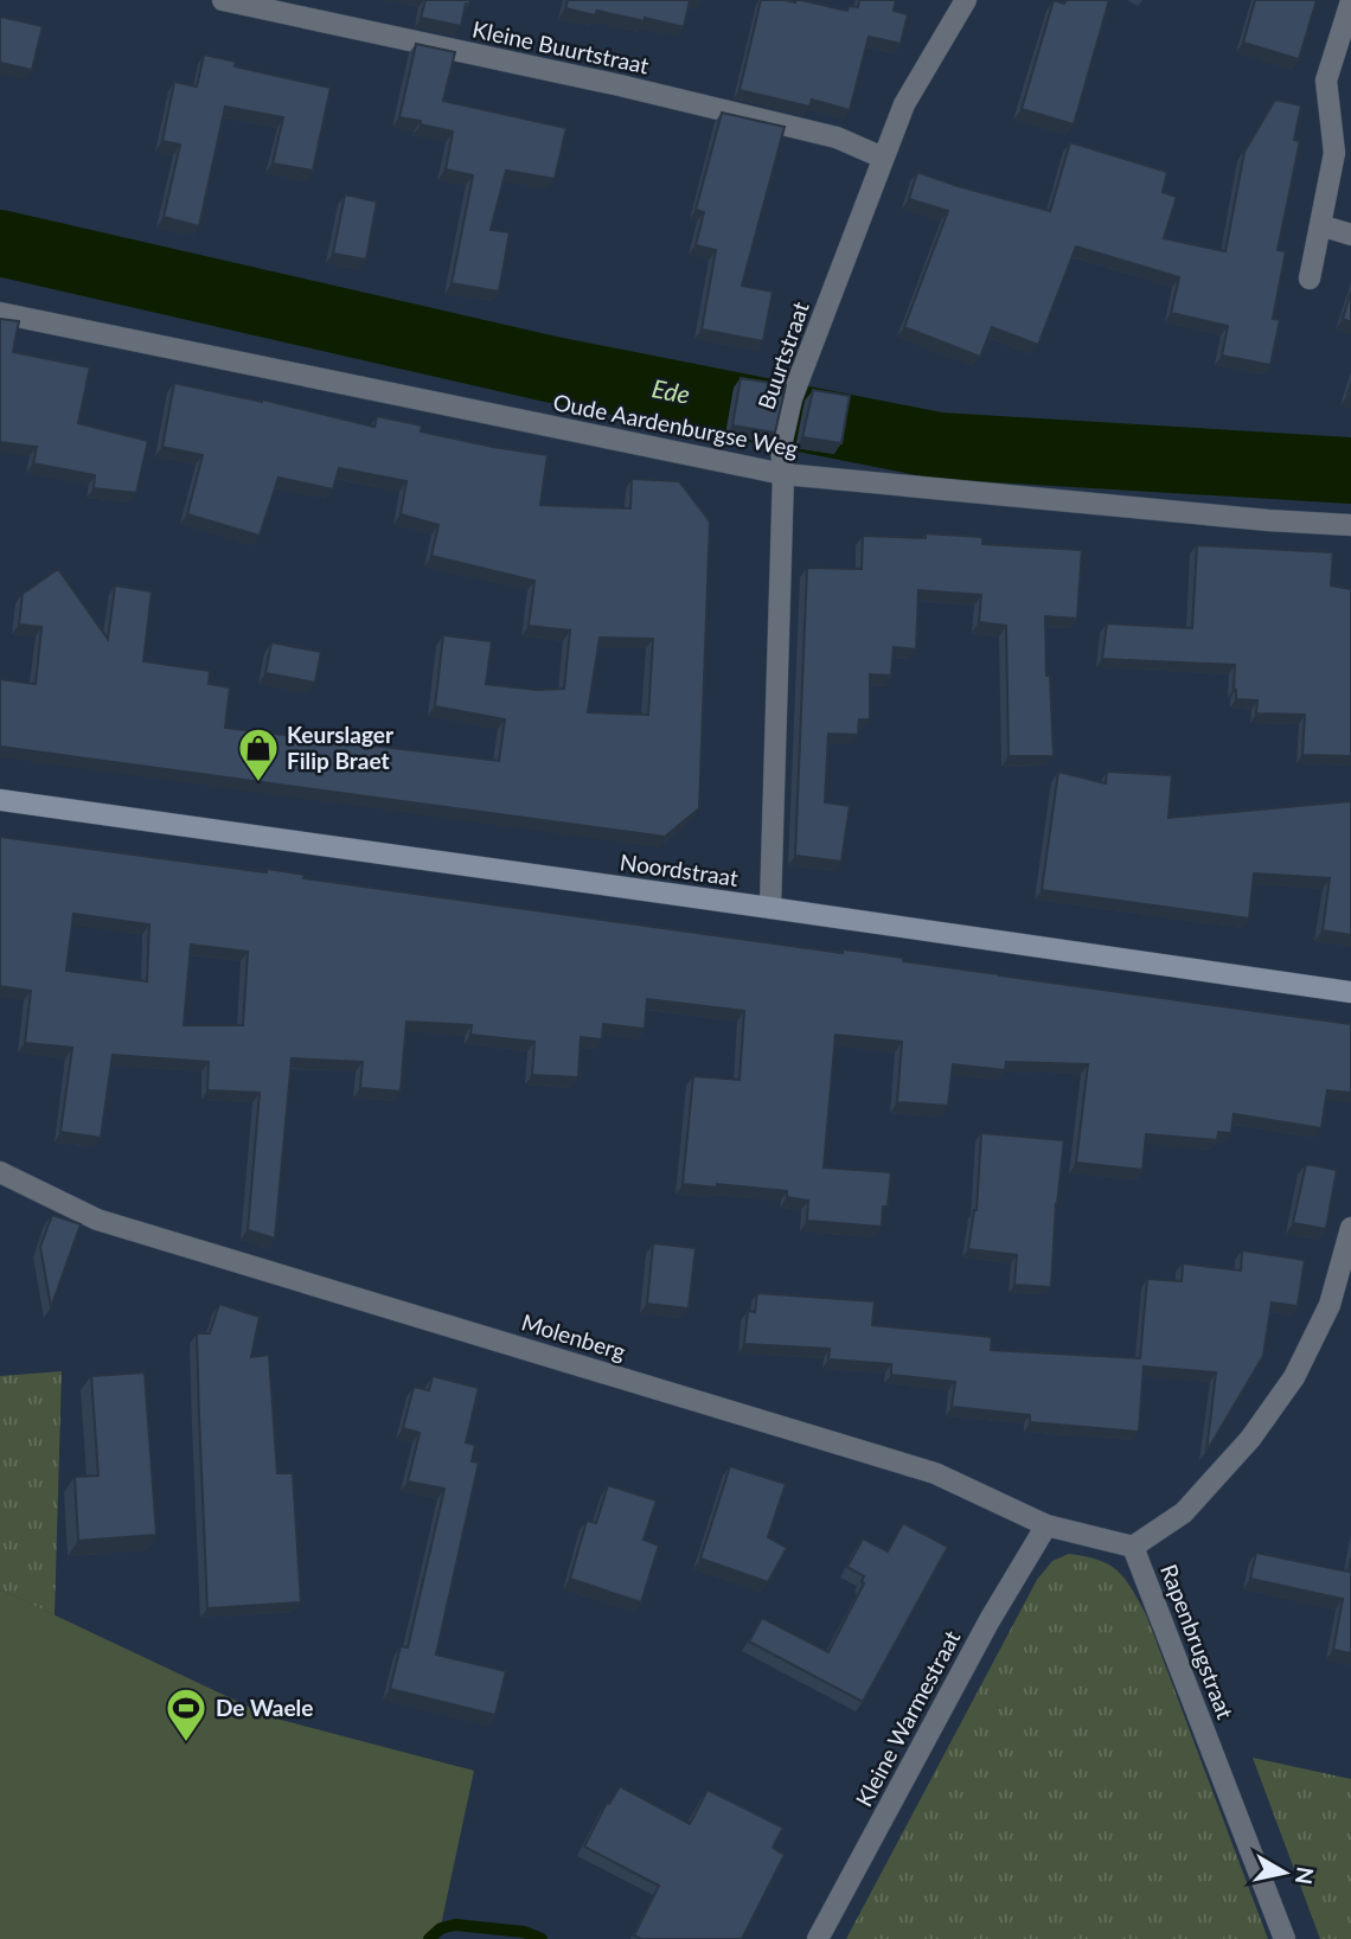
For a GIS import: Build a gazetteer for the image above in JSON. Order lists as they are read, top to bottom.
{
  "streets": {
    "street": [
      "Kleine Buurtstraat",
      "Buurtstraat",
      "Oude Aardenburgse Weg",
      "Noordstraat",
      "Molenberg",
      "Rapenbrugstraat",
      "Kleine Warmestraat"
    ]
  },
  "crossings": [
    ["Kleine Buurtstraat", "Buurtstraat"],
    ["Buurtstraat", "Oude Aardenburgse Weg"],
    ["Buurtstraat", "Noordstraat"],
    ["Molenberg", "Rapenbrugstraat"],
    ["Molenberg", "Kleine Warmestraat"]
  ],
  "water": ["Ede"],
  "places": {
    "shop": ["Keurslager Filip Braet"],
    "sports": ["De Waele"]
  },
  "north": "right"
}
